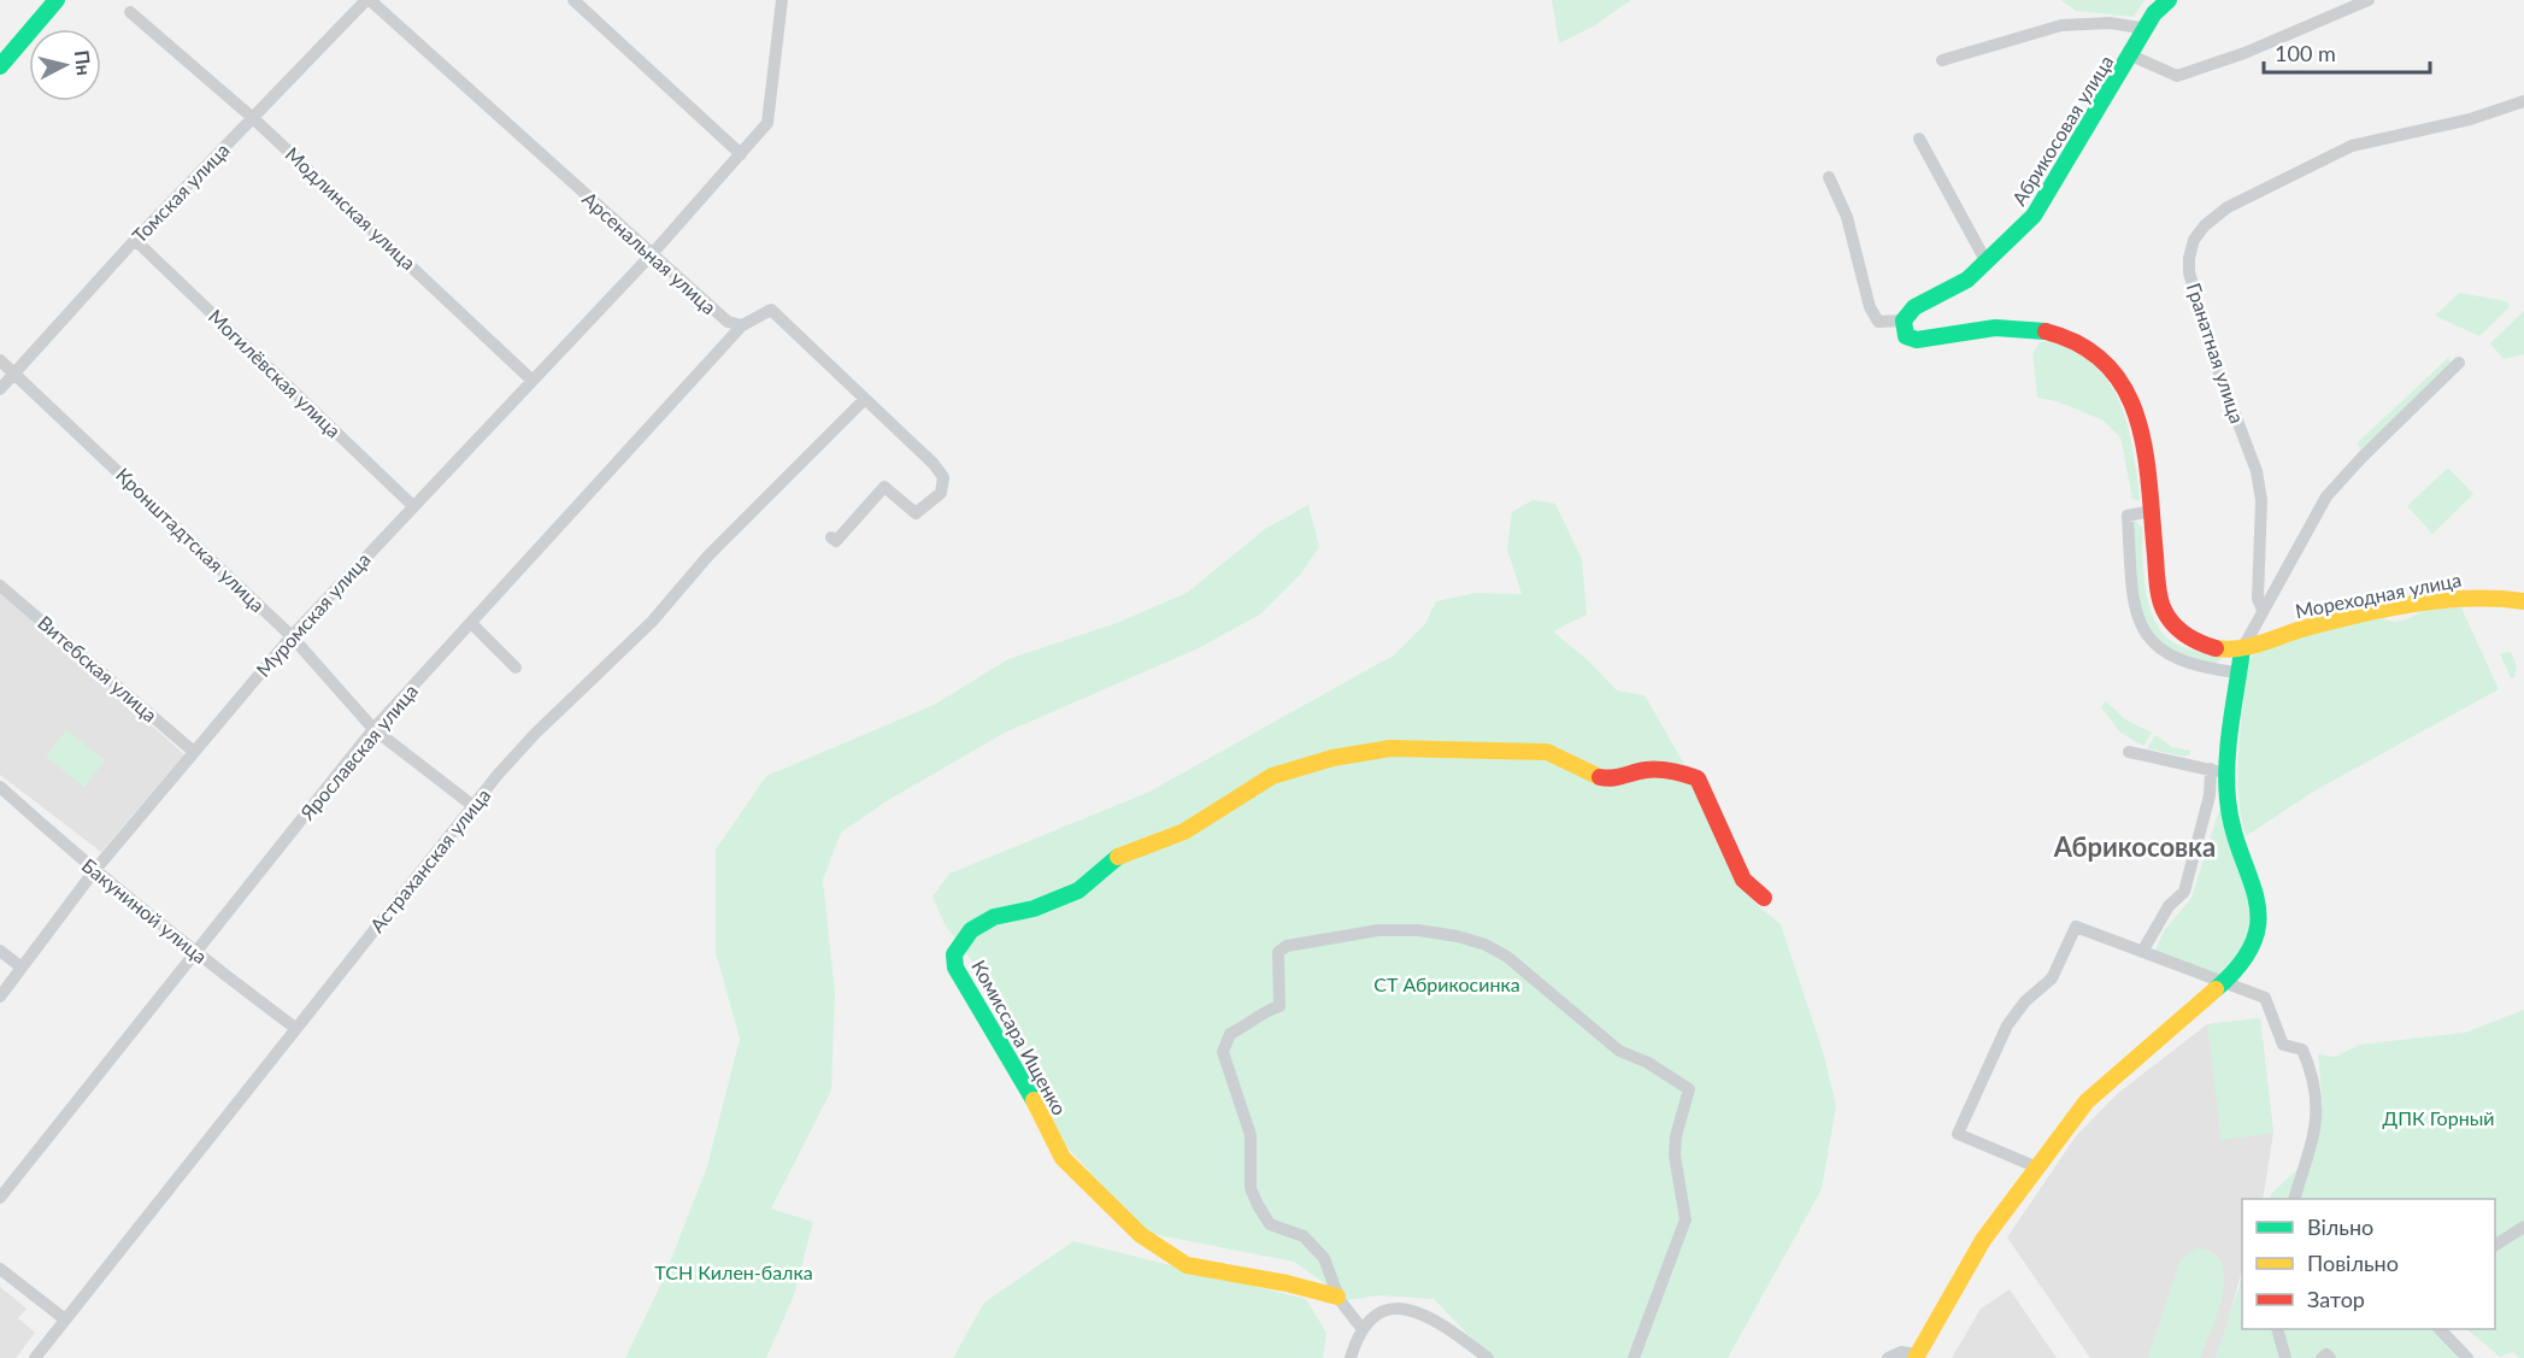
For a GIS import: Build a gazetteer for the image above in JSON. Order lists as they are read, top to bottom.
{
  "streets": {
    "main road": ["Абрикосовая улица", "Мореходная улица", "Комиссара Ищенко"],
    "street": [
      "Томская улица",
      "Модлинская улица",
      "Арсенальная улица",
      "Гранатная улица",
      "Могилёвская улица",
      "Кронштадтская улица",
      "Муромская улица",
      "Витебская улица",
      "Ярославская улица",
      "Астраханская улица",
      "Бакуниной улица"
    ]
  },
  "crossings": [
    ["Томская улица", "Модлинская улица"],
    ["Томская улица", "Арсенальная улица"],
    ["Томская улица", "Могилёвская улица"],
    ["Томская улица", "Кронштадтская улица"],
    ["Модлинская улица", "Муромская улица"],
    ["Арсенальная улица", "Муромская улица"],
    ["Арсенальная улица", "Ярославская улица"],
    ["Могилёвская улица", "Муромская улица"],
    ["Кронштадтская улица", "Муромская улица"],
    ["Кронштадтская улица", "Ярославская улица"],
    ["Кронштадтская улица", "Астраханская улица"],
    ["Муромская улица", "Витебская улица"],
    ["Муромская улица", "Бакуниной улица"],
    ["Ярославская улица", "Бакуниной улица"],
    ["Астраханская улица", "Бакуниной улица"]
  ],
  "districts": ["Абрикосовка"],
  "parks": ["СТ Абрикосинка", "ДПК Горный", "ТСН Килен-балка"],
  "legend": ["Вільно", "Повільно", "Затор"],
  "scale_bar": "100 m",
  "north": "right"
}
